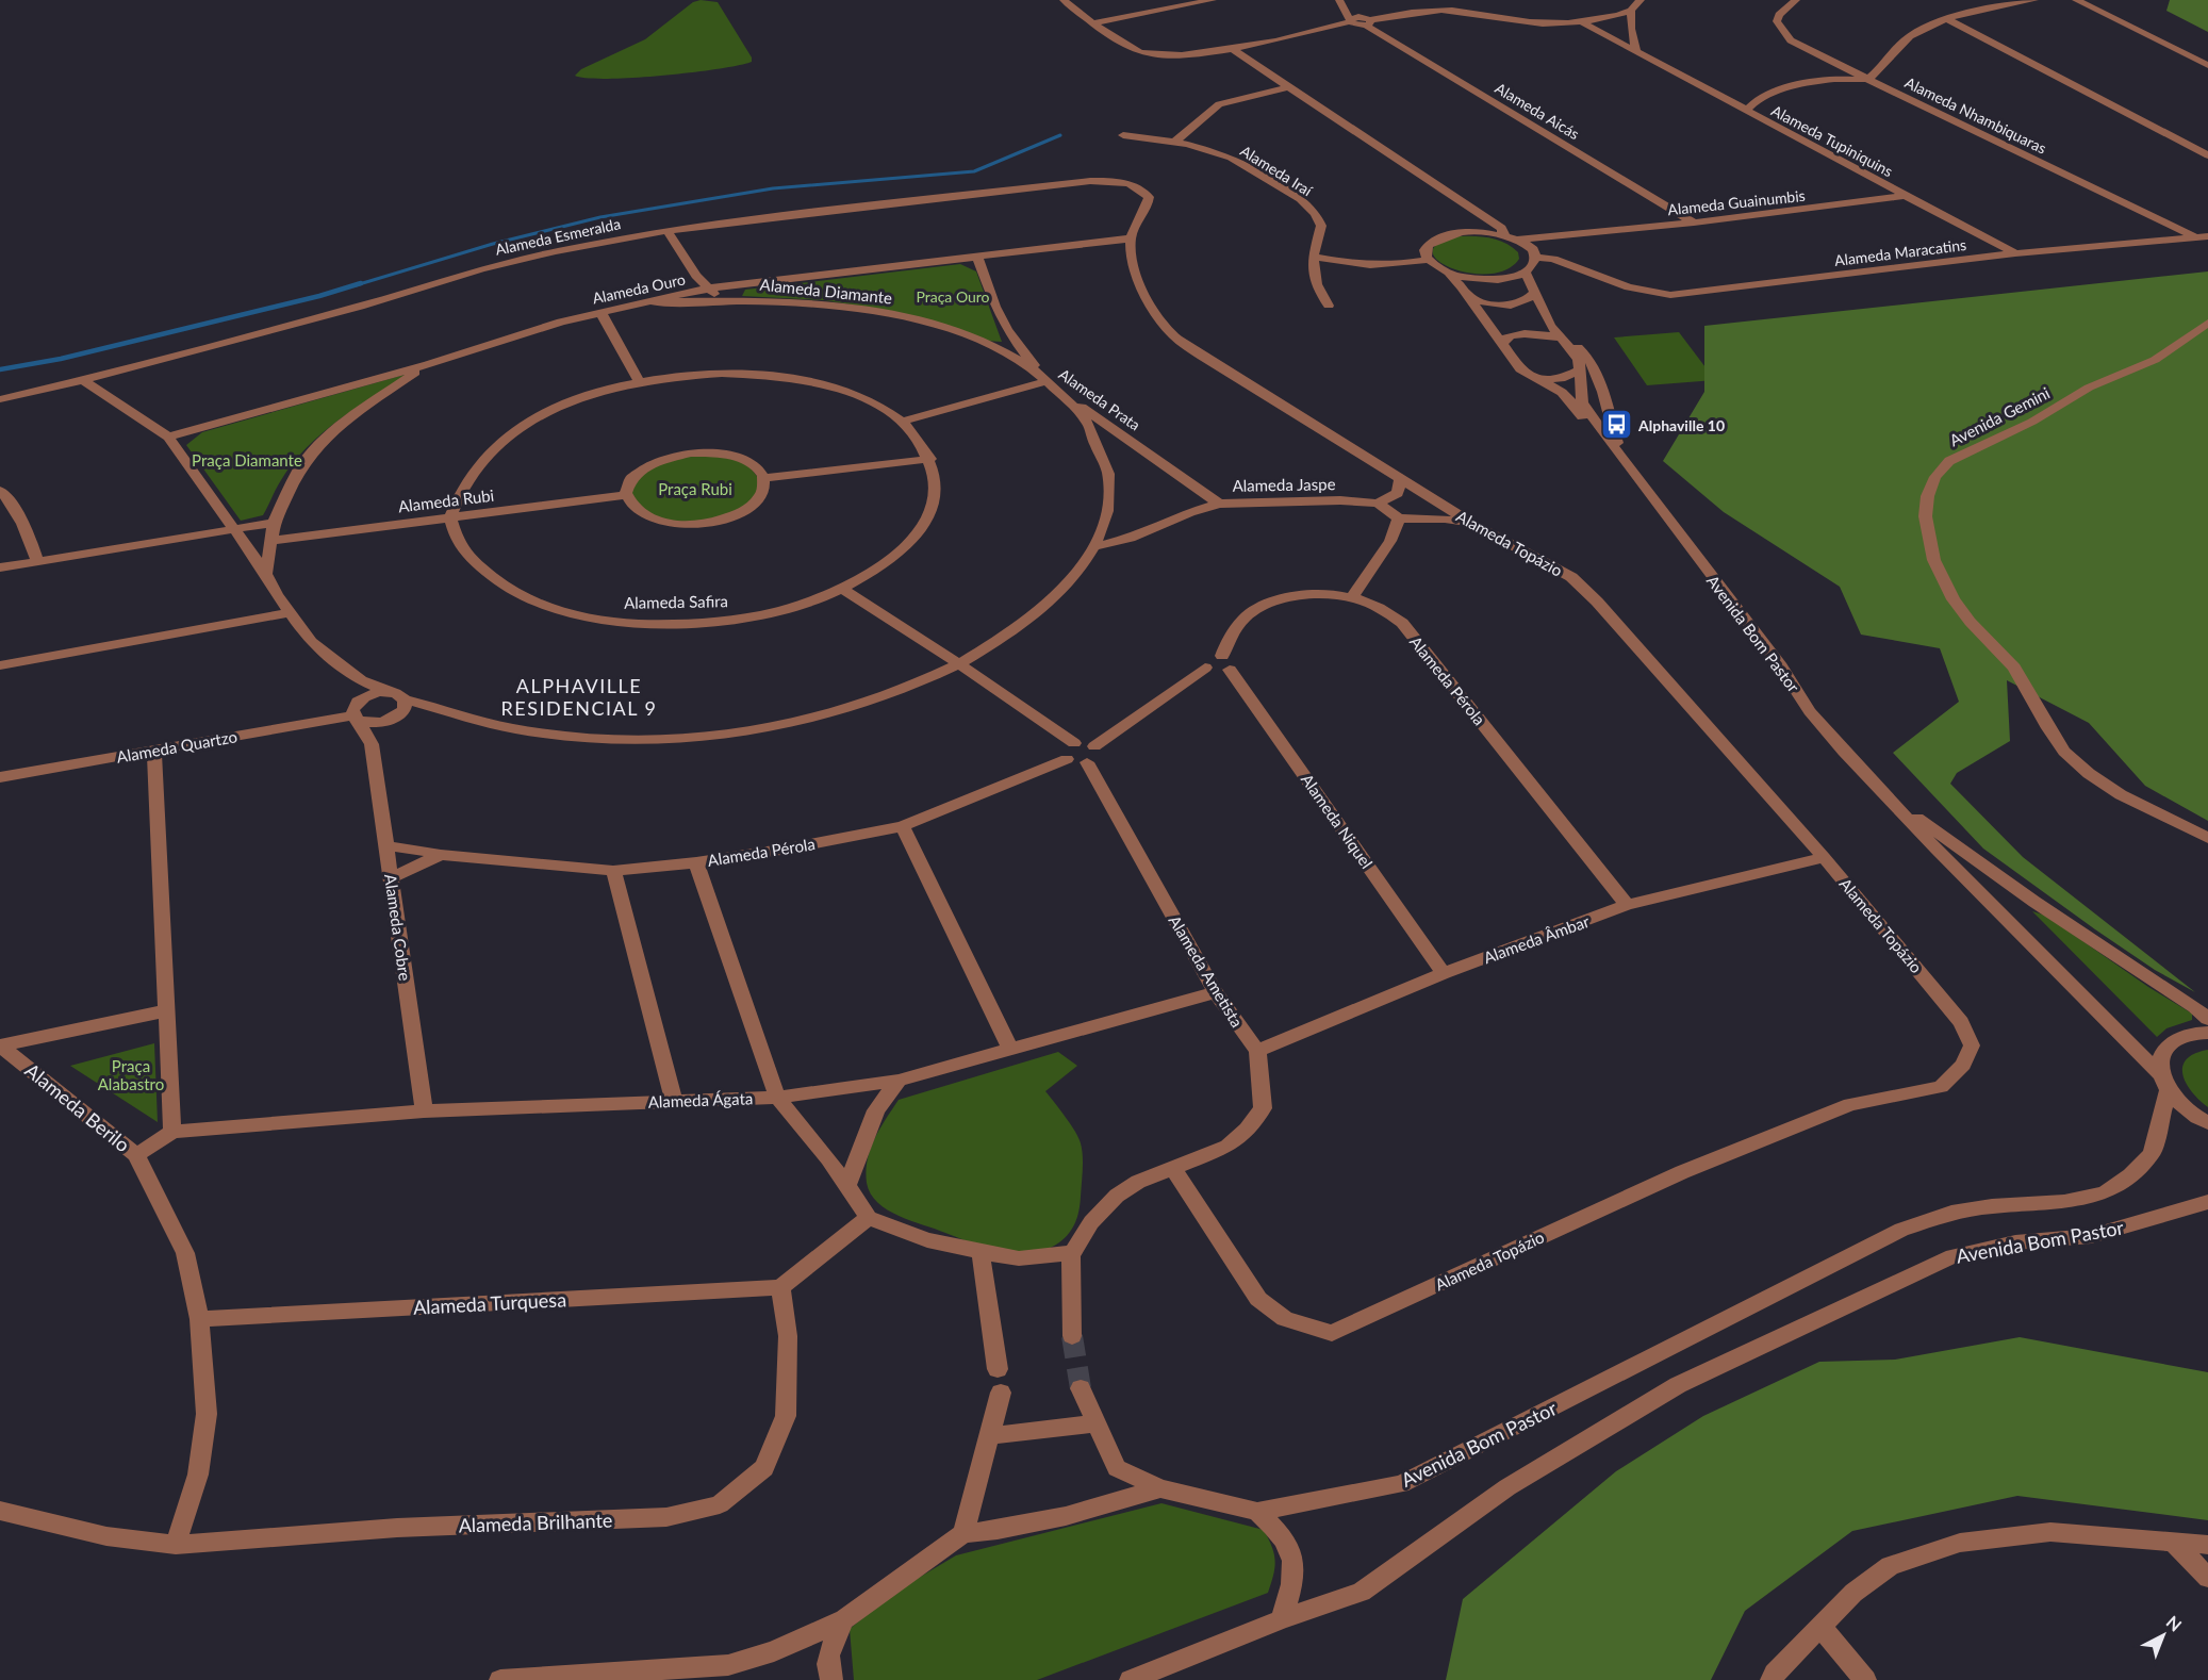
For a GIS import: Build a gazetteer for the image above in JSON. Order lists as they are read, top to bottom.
{
  "streets": {
    "street": [
      "Alameda Aicás",
      "Alameda Nhambiquaras",
      "Alameda Tupiniquins",
      "Alameda Iraí",
      "Alameda Guainumbis",
      "Alameda Esmeralda",
      "Alameda Maracatins",
      "Alameda Ouro",
      "Alameda Diamante",
      "Alameda Prata",
      "Avenida Gemini",
      "Alameda Jaspe",
      "Alameda Rubi",
      "Alameda Topázio",
      "Alameda Safira",
      "Avenida Bom Pastor",
      "Alameda Pérola",
      "Alameda Quartzo",
      "Alameda Niquel",
      "Alameda Cobre",
      "Alameda Âmbar",
      "Alameda Ametista",
      "Alameda Ágata",
      "Alameda Berilo",
      "Alameda Turquesa",
      "Alameda Brilhante"
    ]
  },
  "crossings": [
    ["Alameda Aicás", "Alameda Guainumbis"],
    ["Alameda Nhambiquaras", "Alameda Maracatins"],
    ["Alameda Tupiniquins", "Alameda Guainumbis"],
    ["Alameda Tupiniquins", "Alameda Maracatins"],
    ["Alameda Guainumbis", "Alameda Maracatins"],
    ["Alameda Esmeralda", "Alameda Ouro"],
    ["Alameda Esmeralda", "Alameda Diamante"],
    ["Alameda Esmeralda", "Alameda Topázio"],
    ["Alameda Ouro", "Alameda Diamante"],
    ["Alameda Ouro", "Alameda Prata"],
    ["Alameda Ouro", "Alameda Topázio"],
    ["Alameda Diamante", "Alameda Prata"],
    ["Alameda Diamante", "Alameda Jaspe"],
    ["Alameda Diamante", "Alameda Quartzo"],
    ["Alameda Diamante", "Alameda Cobre"],
    ["Alameda Prata", "Alameda Jaspe"],
    ["Alameda Rubi", "Alameda Safira"],
    ["Alameda Topázio", "Alameda Âmbar"],
    ["Alameda Pérola", "Alameda Niquel"],
    ["Alameda Pérola", "Alameda Cobre"],
    ["Alameda Pérola", "Alameda Âmbar"],
    ["Alameda Pérola", "Alameda Ametista"],
    ["Alameda Quartzo", "Alameda Cobre"],
    ["Alameda Niquel", "Alameda Âmbar"],
    ["Alameda Cobre", "Alameda Ágata"],
    ["Alameda Âmbar", "Alameda Ametista"],
    ["Alameda Ametista", "Alameda Ágata"],
    ["Alameda Berilo", "Alameda Turquesa"],
    ["Alameda Berilo", "Alameda Brilhante"],
    ["Alameda Turquesa", "Alameda Brilhante"]
  ],
  "districts": ["ALPHAVILLE RESIDENCIAL 9"],
  "parks": [
    "Praça Ouro",
    "Praça Diamante",
    "Praça Rubi",
    "Praça Alabastro"
  ],
  "places": {
    "bus stop": ["Alphaville 10"]
  },
  "north": "top right"
}
